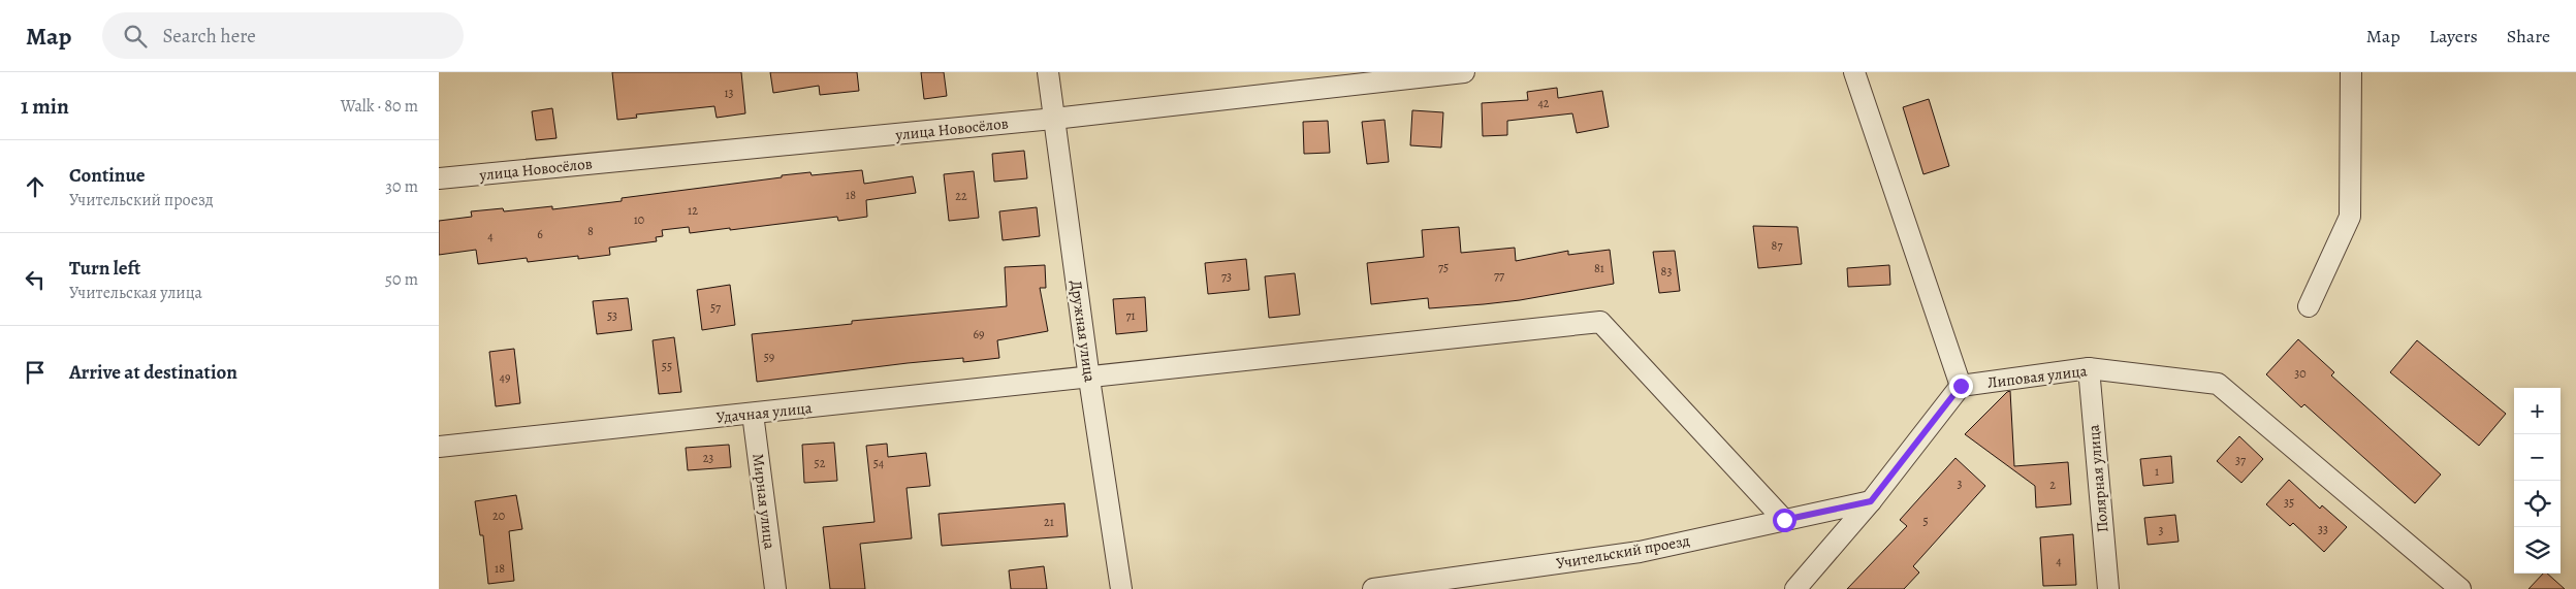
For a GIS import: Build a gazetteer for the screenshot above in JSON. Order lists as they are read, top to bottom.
{
  "streets": {
    "street": [
      "улица Новосёлов",
      "Дружная улица",
      "Липовая улица",
      "Удачная улица",
      "Полярная улица",
      "Мирная улица",
      "Учительский проезд"
    ]
  },
  "crossings": [
    ["улица Новосёлов", "Дружная улица"],
    ["Дружная улица", "Удачная улица"],
    ["Липовая улица", "Полярная улица"],
    ["Удачная улица", "Мирная улица"],
    ["Удачная улица", "Учительский проезд"]
  ],
  "house_numbers": [
    "13",
    "42",
    "18",
    "22",
    "12",
    "10",
    "8",
    "6",
    "4",
    "87",
    "75",
    "81",
    "83",
    "77",
    "73",
    "57",
    "53",
    "71",
    "69",
    "59",
    "55",
    "30",
    "49",
    "23",
    "37",
    "52",
    "54",
    "1",
    "3",
    "2",
    "35",
    "20",
    "5",
    "21",
    "33",
    "3",
    "4",
    "18"
  ],
  "page": {
    "header": "Map",
    "search": "Search here",
    "nav": ["Map", "Layers", "Share"],
    "heading": ["1 min", "Walk · 80 m"],
    "list": [
      ["Continue", "Учительский проезд", "30 m"],
      ["Turn left", "Учительская улица", "50 m"],
      "Arrive at destination"
    ],
    "map_buttons": ["+", "−"]
  }
}
